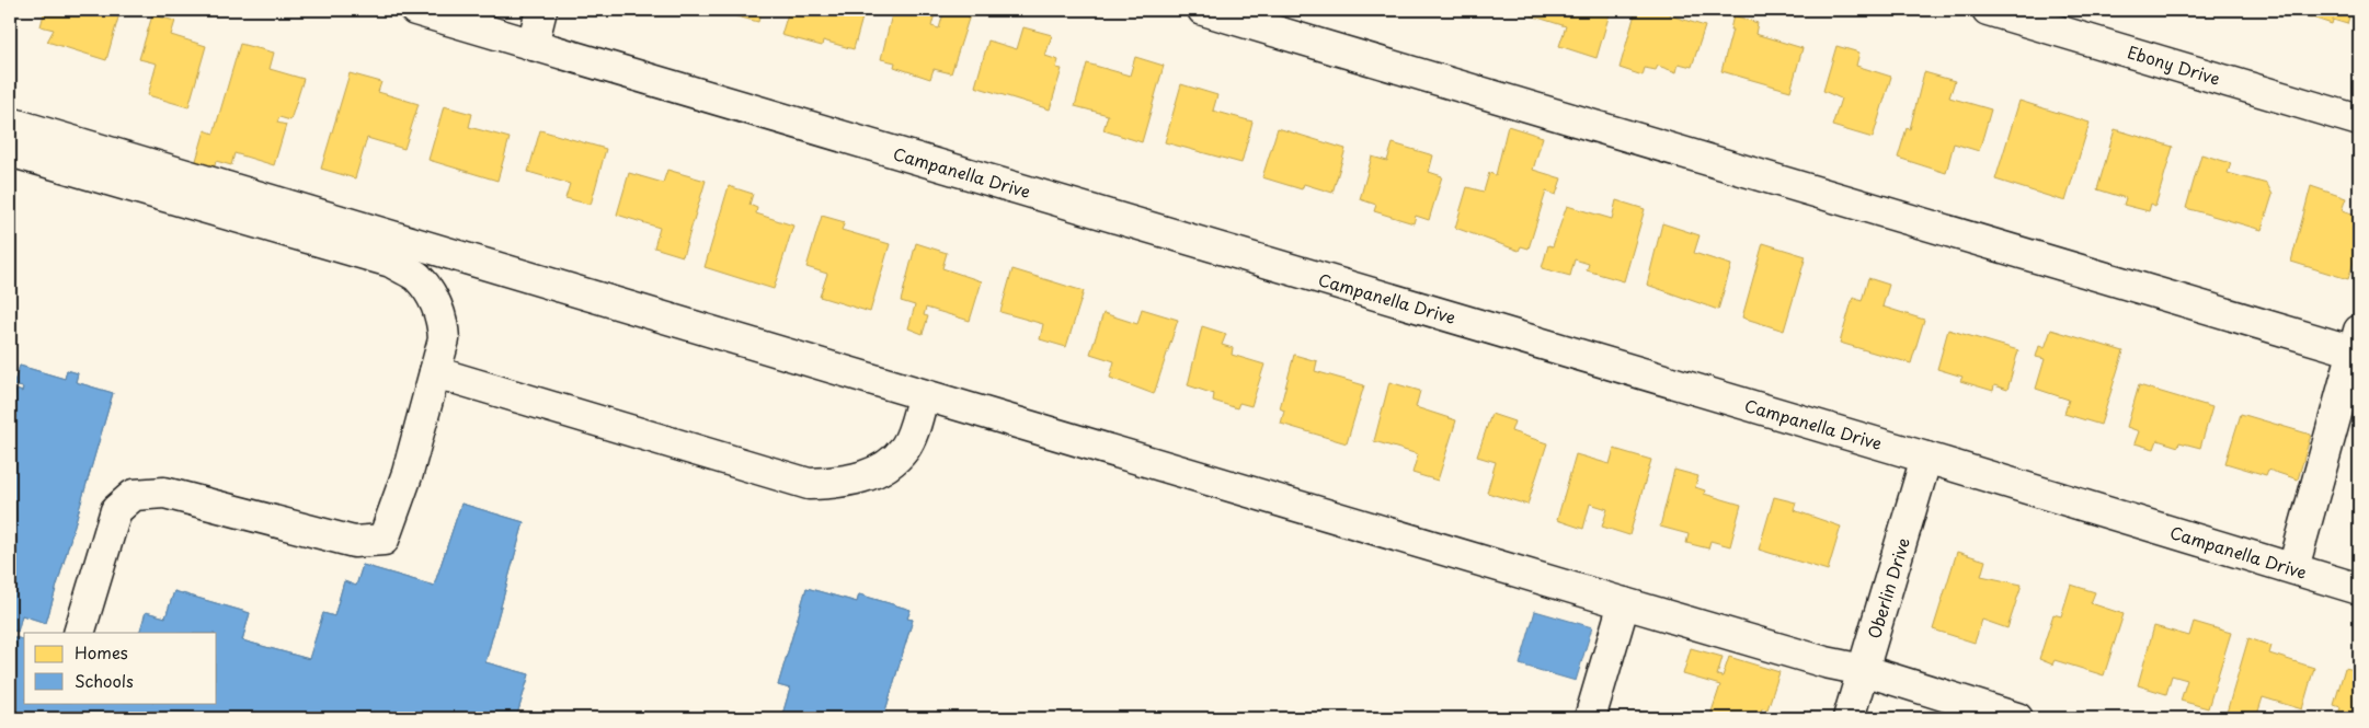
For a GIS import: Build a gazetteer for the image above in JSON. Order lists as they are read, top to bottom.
{
  "streets": {
    "street": ["Ebony Drive", "Campanella Drive", "Oberlin Drive"]
  },
  "crossings": [
    ["Campanella Drive", "Oberlin Drive"]
  ],
  "legend": ["Homes", "Schools"]
}
